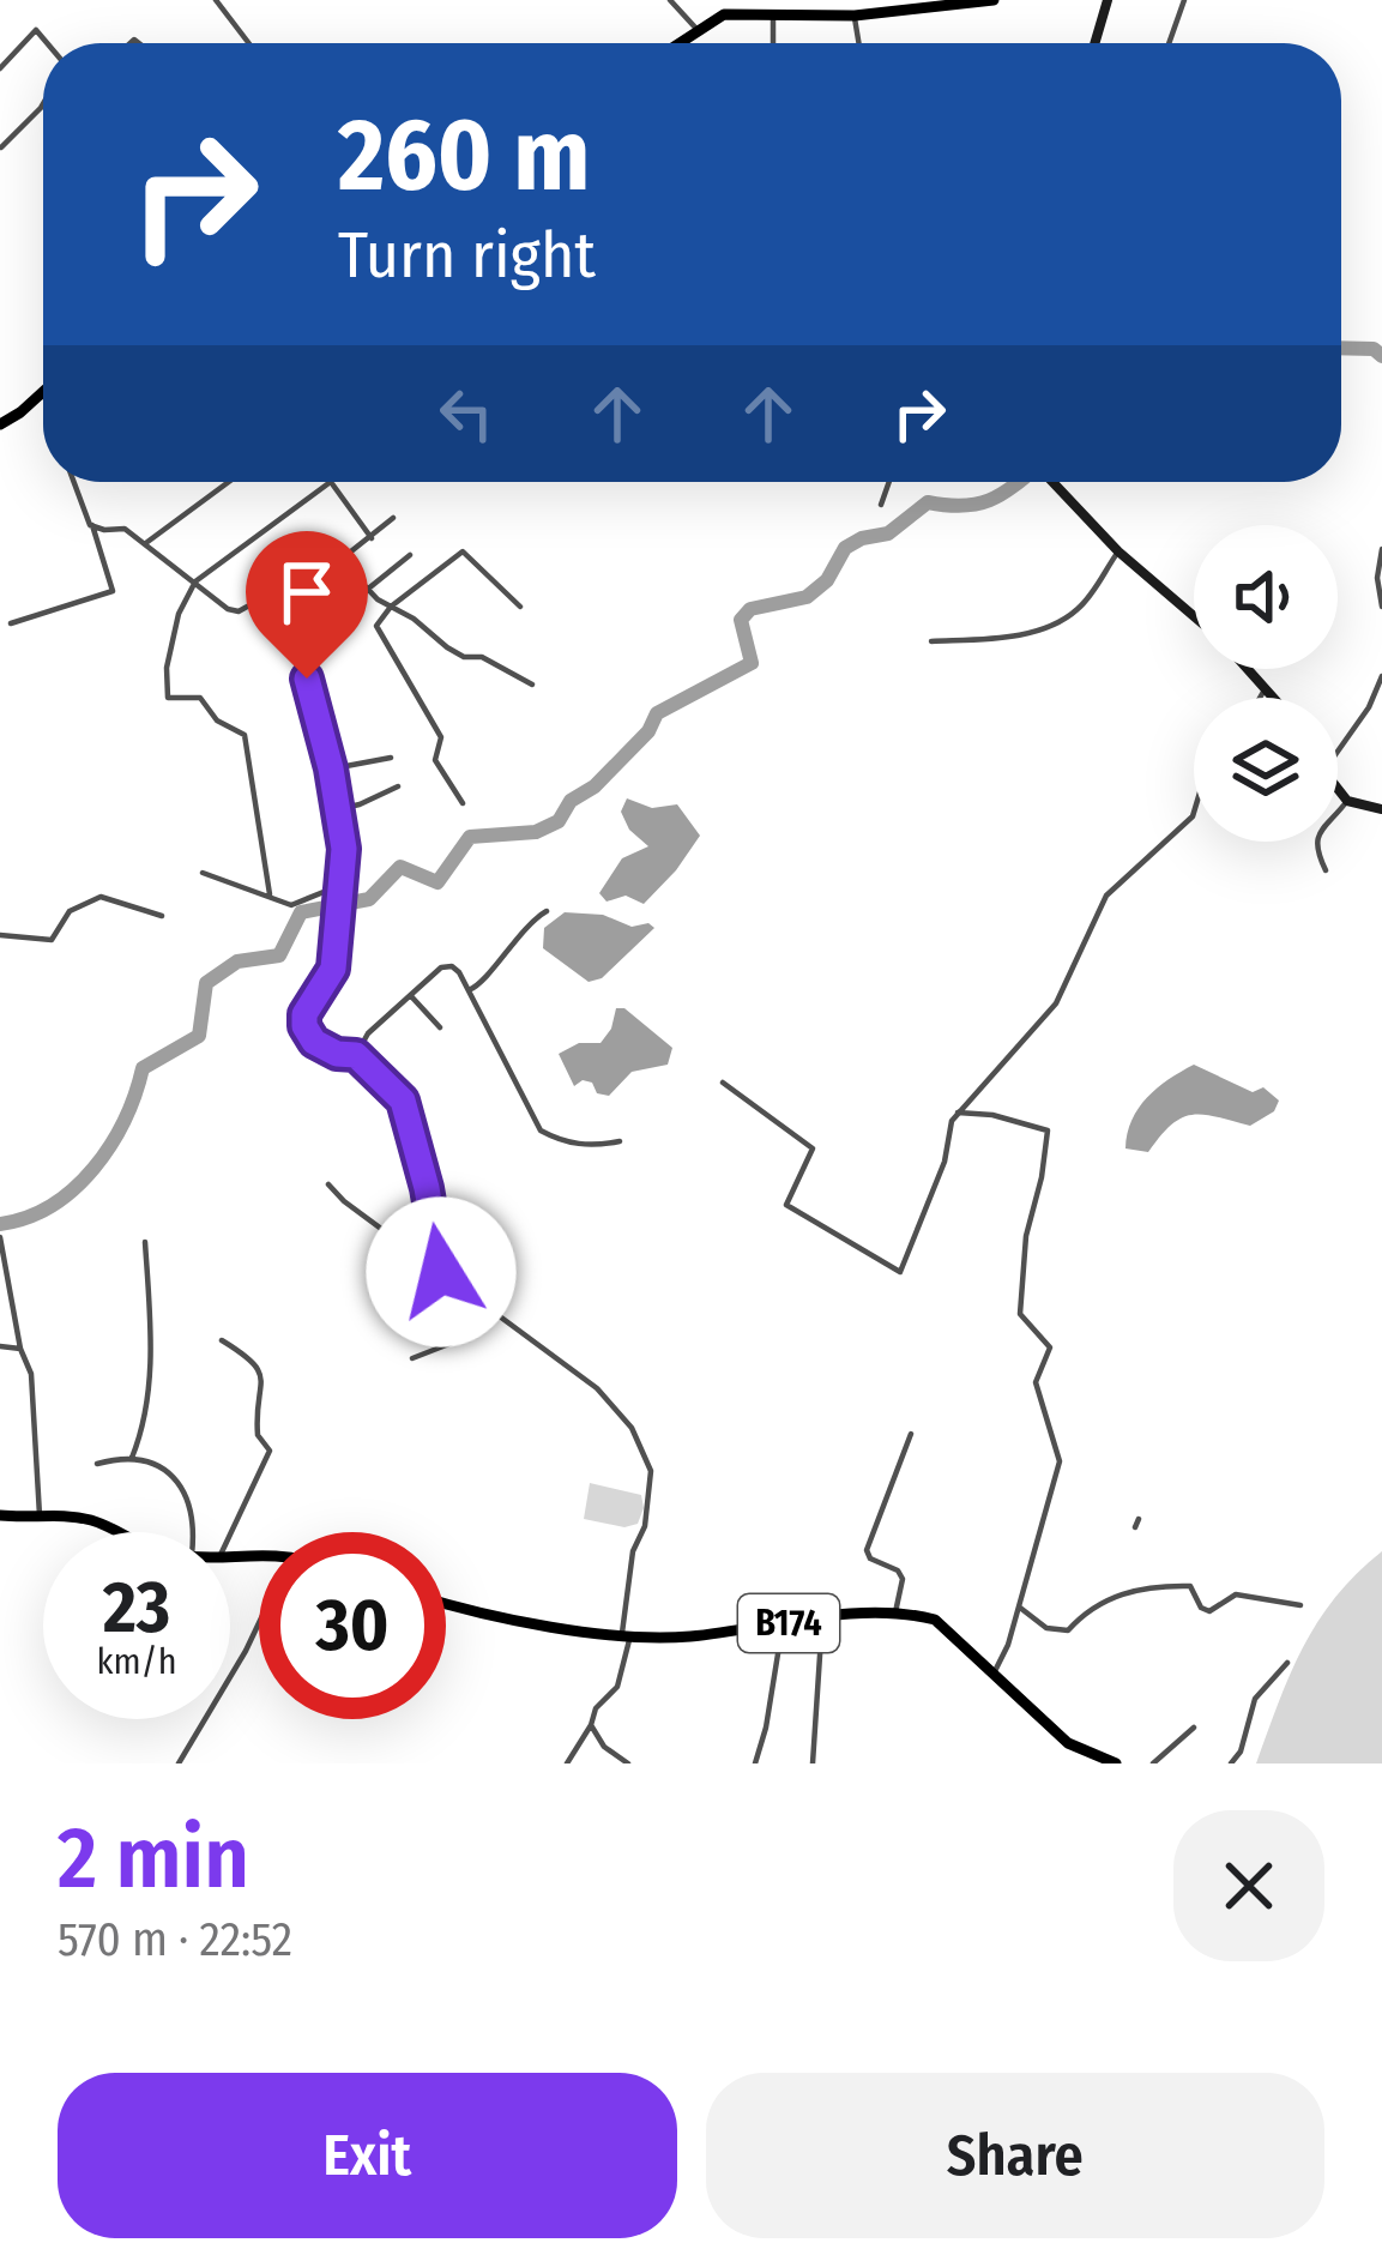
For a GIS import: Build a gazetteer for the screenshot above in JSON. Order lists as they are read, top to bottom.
{
  "streets": {
    "main road": ["B174"]
  },
  "page": {
    "turn": ["260 m", "Turn right"],
    "speed": "23 km/h",
    "limit": "30",
    "heading": ["2 min", "570 m · 22:52"],
    "buttons": ["Exit", "Share"]
  }
}
